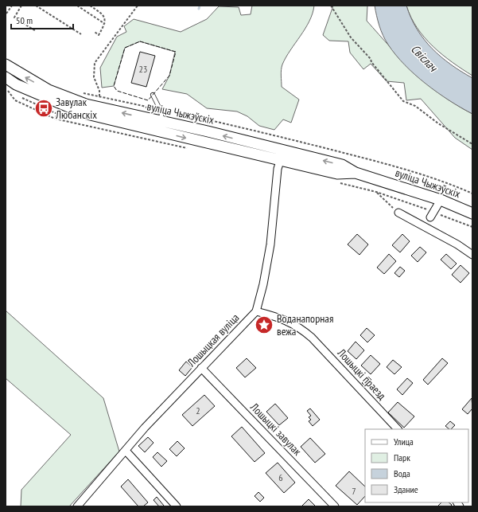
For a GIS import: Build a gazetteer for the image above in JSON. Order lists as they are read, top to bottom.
{
  "streets": {
    "street": [
      "вуліца Чыжэўскіх",
      "Лошыцкая вуліца",
      "Лошыцкі праезд",
      "Лошыцкі завулак"
    ]
  },
  "crossings": [
    ["вуліца Чыжэўскіх", "Лошыцкая вуліца"],
    ["Лошыцкая вуліца", "Лошыцкі праезд"],
    ["Лошыцкая вуліца", "Лошыцкі завулак"]
  ],
  "water": ["Свіслач"],
  "places": {
    "bus stop": ["Завулак Любанскіх"],
    "place": ["Воданапорная вежа"]
  },
  "house_numbers": [
    "23",
    "2",
    "6",
    "7"
  ],
  "legend": [
    "Улица",
    "Парк",
    "Вода",
    "Здание"
  ],
  "scale_bar": "50 m"
}
